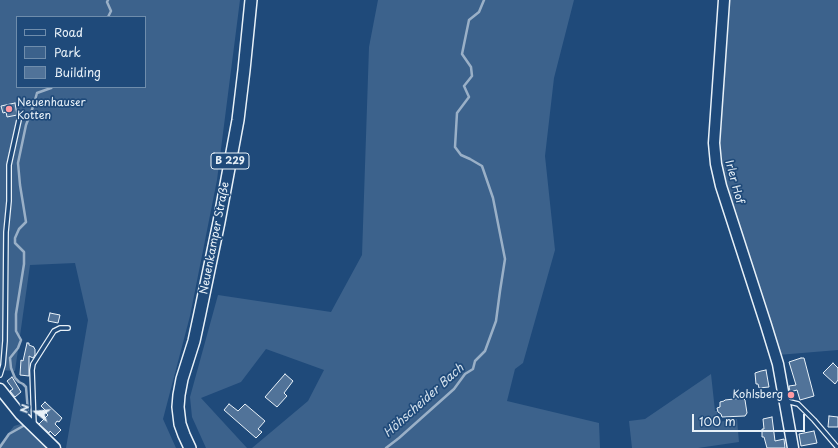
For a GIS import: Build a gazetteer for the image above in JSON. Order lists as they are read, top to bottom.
{
  "streets": {
    "main road": ["B 229", "Neuenkamper Straße"],
    "street": ["Irler Hof"]
  },
  "water": ["Höhscheider Bach"],
  "places": ["Neuenhauser Kotten", "Kohlsberg"],
  "legend": ["Road", "Park", "Building"],
  "scale_bar": "100 m",
  "north": "left"
}
